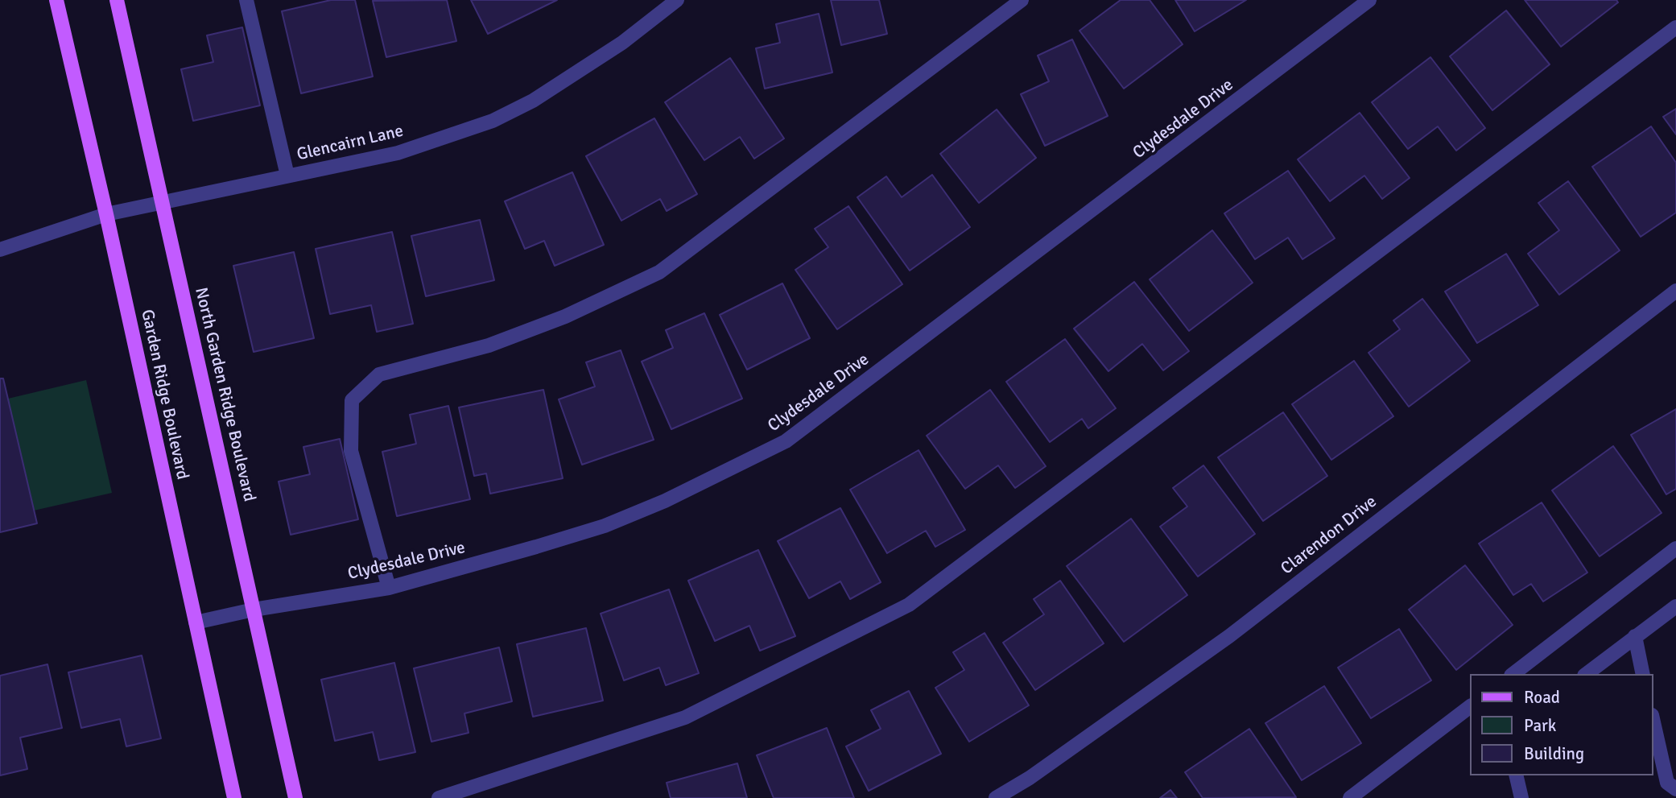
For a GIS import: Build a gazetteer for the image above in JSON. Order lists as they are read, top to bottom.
{
  "streets": {
    "main road": ["Garden Ridge Boulevard", "North Garden Ridge Boulevard"],
    "street": ["Clydesdale Drive", "Glencairn Lane", "Clarendon Drive"]
  },
  "crossings": [
    ["Clydesdale Drive", "Garden Ridge Boulevard"],
    ["Clydesdale Drive", "North Garden Ridge Boulevard"],
    ["Glencairn Lane", "Garden Ridge Boulevard"],
    ["Glencairn Lane", "North Garden Ridge Boulevard"]
  ],
  "legend": ["Road", "Park", "Building"]
}
